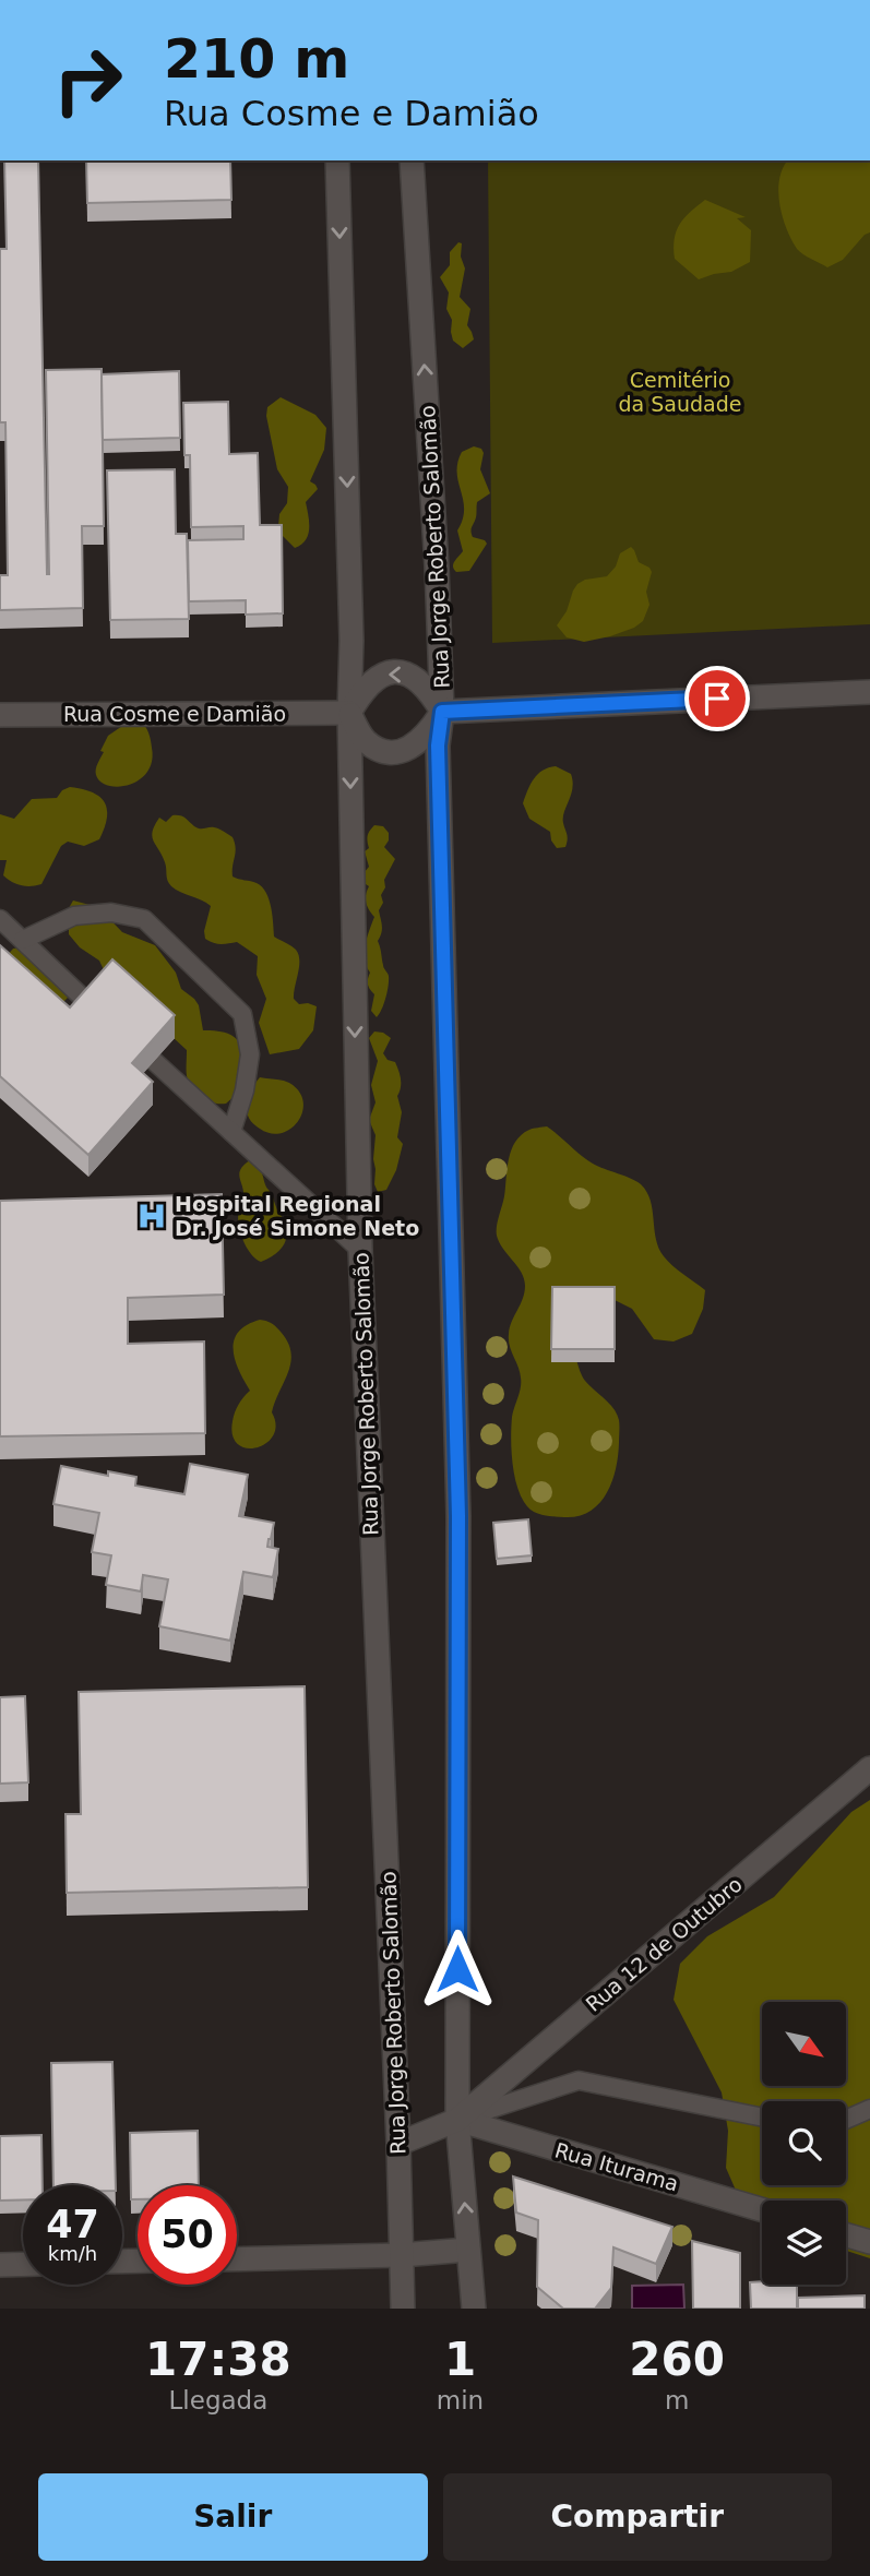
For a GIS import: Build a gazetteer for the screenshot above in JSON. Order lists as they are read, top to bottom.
{
  "streets": {
    "main road": [
      "Rua Jorge Roberto Salomão",
      "Rua Cosme e Damião",
      "Rua 12 de Outubro",
      "Rua Iturama"
    ]
  },
  "crossings": [
    ["Rua Jorge Roberto Salomão", "Rua Cosme e Damião"],
    ["Rua Jorge Roberto Salomão", "Rua 12 de Outubro"],
    ["Rua Jorge Roberto Salomão", "Rua Iturama"],
    ["Rua 12 de Outubro", "Rua Iturama"]
  ],
  "parks": ["Cemitério da Saudade"],
  "places": {
    "hospital": ["Hospital Regional Dr. José Simone Neto"]
  },
  "north": "bottom right",
  "page": {
    "turn": ["210 m", "Rua Cosme e Damião"],
    "speed": "47 km/h",
    "limit": "50",
    "eta": [
      "17:38",
      "Llegada",
      "1",
      "min",
      "260",
      "m"
    ],
    "buttons": ["Salir", "Compartir"]
  }
}
